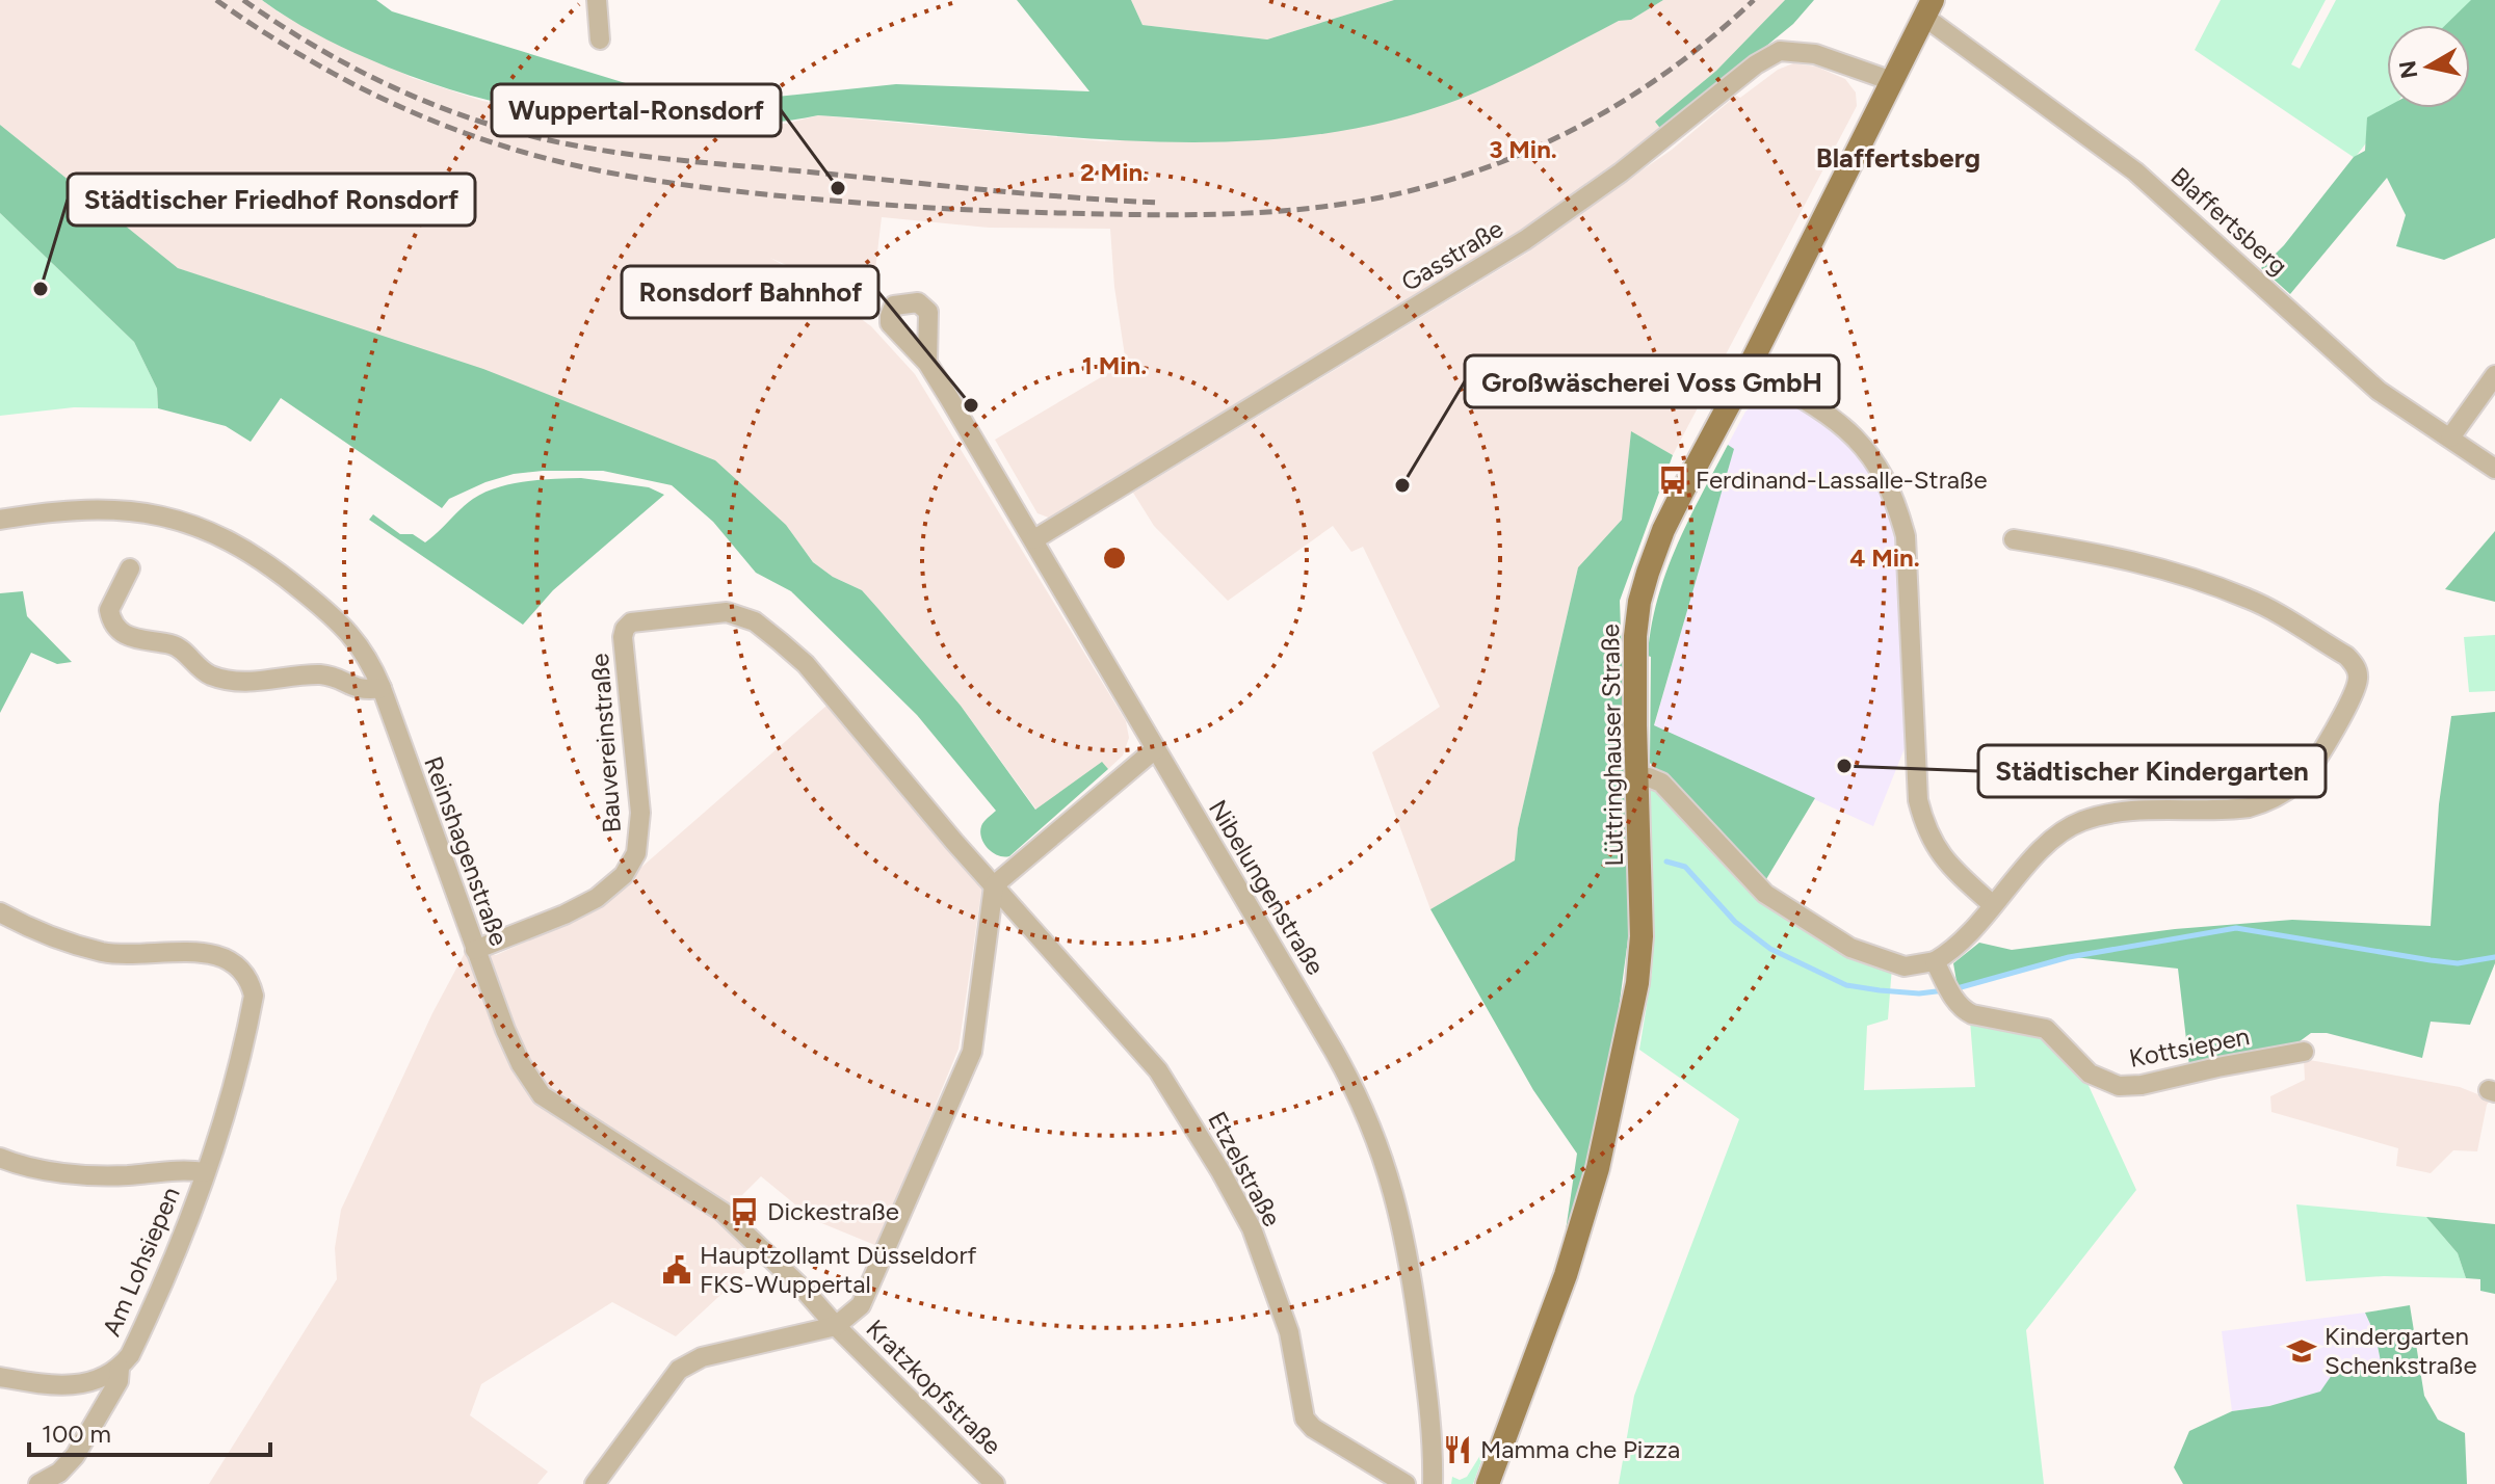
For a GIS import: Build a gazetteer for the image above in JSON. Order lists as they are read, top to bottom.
{
  "streets": {
    "main road": ["Lüttringhauser Straße"],
    "street": [
      "Blaffertsberg",
      "Gasstraße",
      "Bauvereinstraße",
      "Reinshagenstraße",
      "Nibelungenstraße",
      "Kottsiepen",
      "Etzelstraße",
      "Am Lohsiepen",
      "Kratzkopfstraße"
    ]
  },
  "crossings": [
    ["Blaffertsberg", "Lüttringhauser Straße"],
    ["Gasstraße", "Lüttringhauser Straße"],
    ["Gasstraße", "Nibelungenstraße"],
    ["Bauvereinstraße", "Reinshagenstraße"],
    ["Bauvereinstraße", "Etzelstraße"],
    ["Reinshagenstraße", "Kratzkopfstraße"]
  ],
  "districts": ["Blaffertsberg"],
  "places": {
    "other": [
      "Wuppertal-Ronsdorf",
      "Städtischer Friedhof Ronsdorf",
      "Ronsdorf Bahnhof",
      "Großwäscherei Voss GmbH",
      "Städtischer Kindergarten"
    ],
    "bus stop": ["Ferdinand-Lassalle-Straße", "Dickestraße"],
    "public building": ["Hauptzollamt Düsseldorf FKS-Wuppertal"],
    "school or university": ["Kindergarten Schenkstraße"],
    "restaurant": ["Mamma che Pizza"]
  },
  "scale_bar": "100 m",
  "north": "left",
  "rings": [
    "3 Min.",
    "2 Min.",
    "1 Min.",
    "4 Min."
  ]
}
